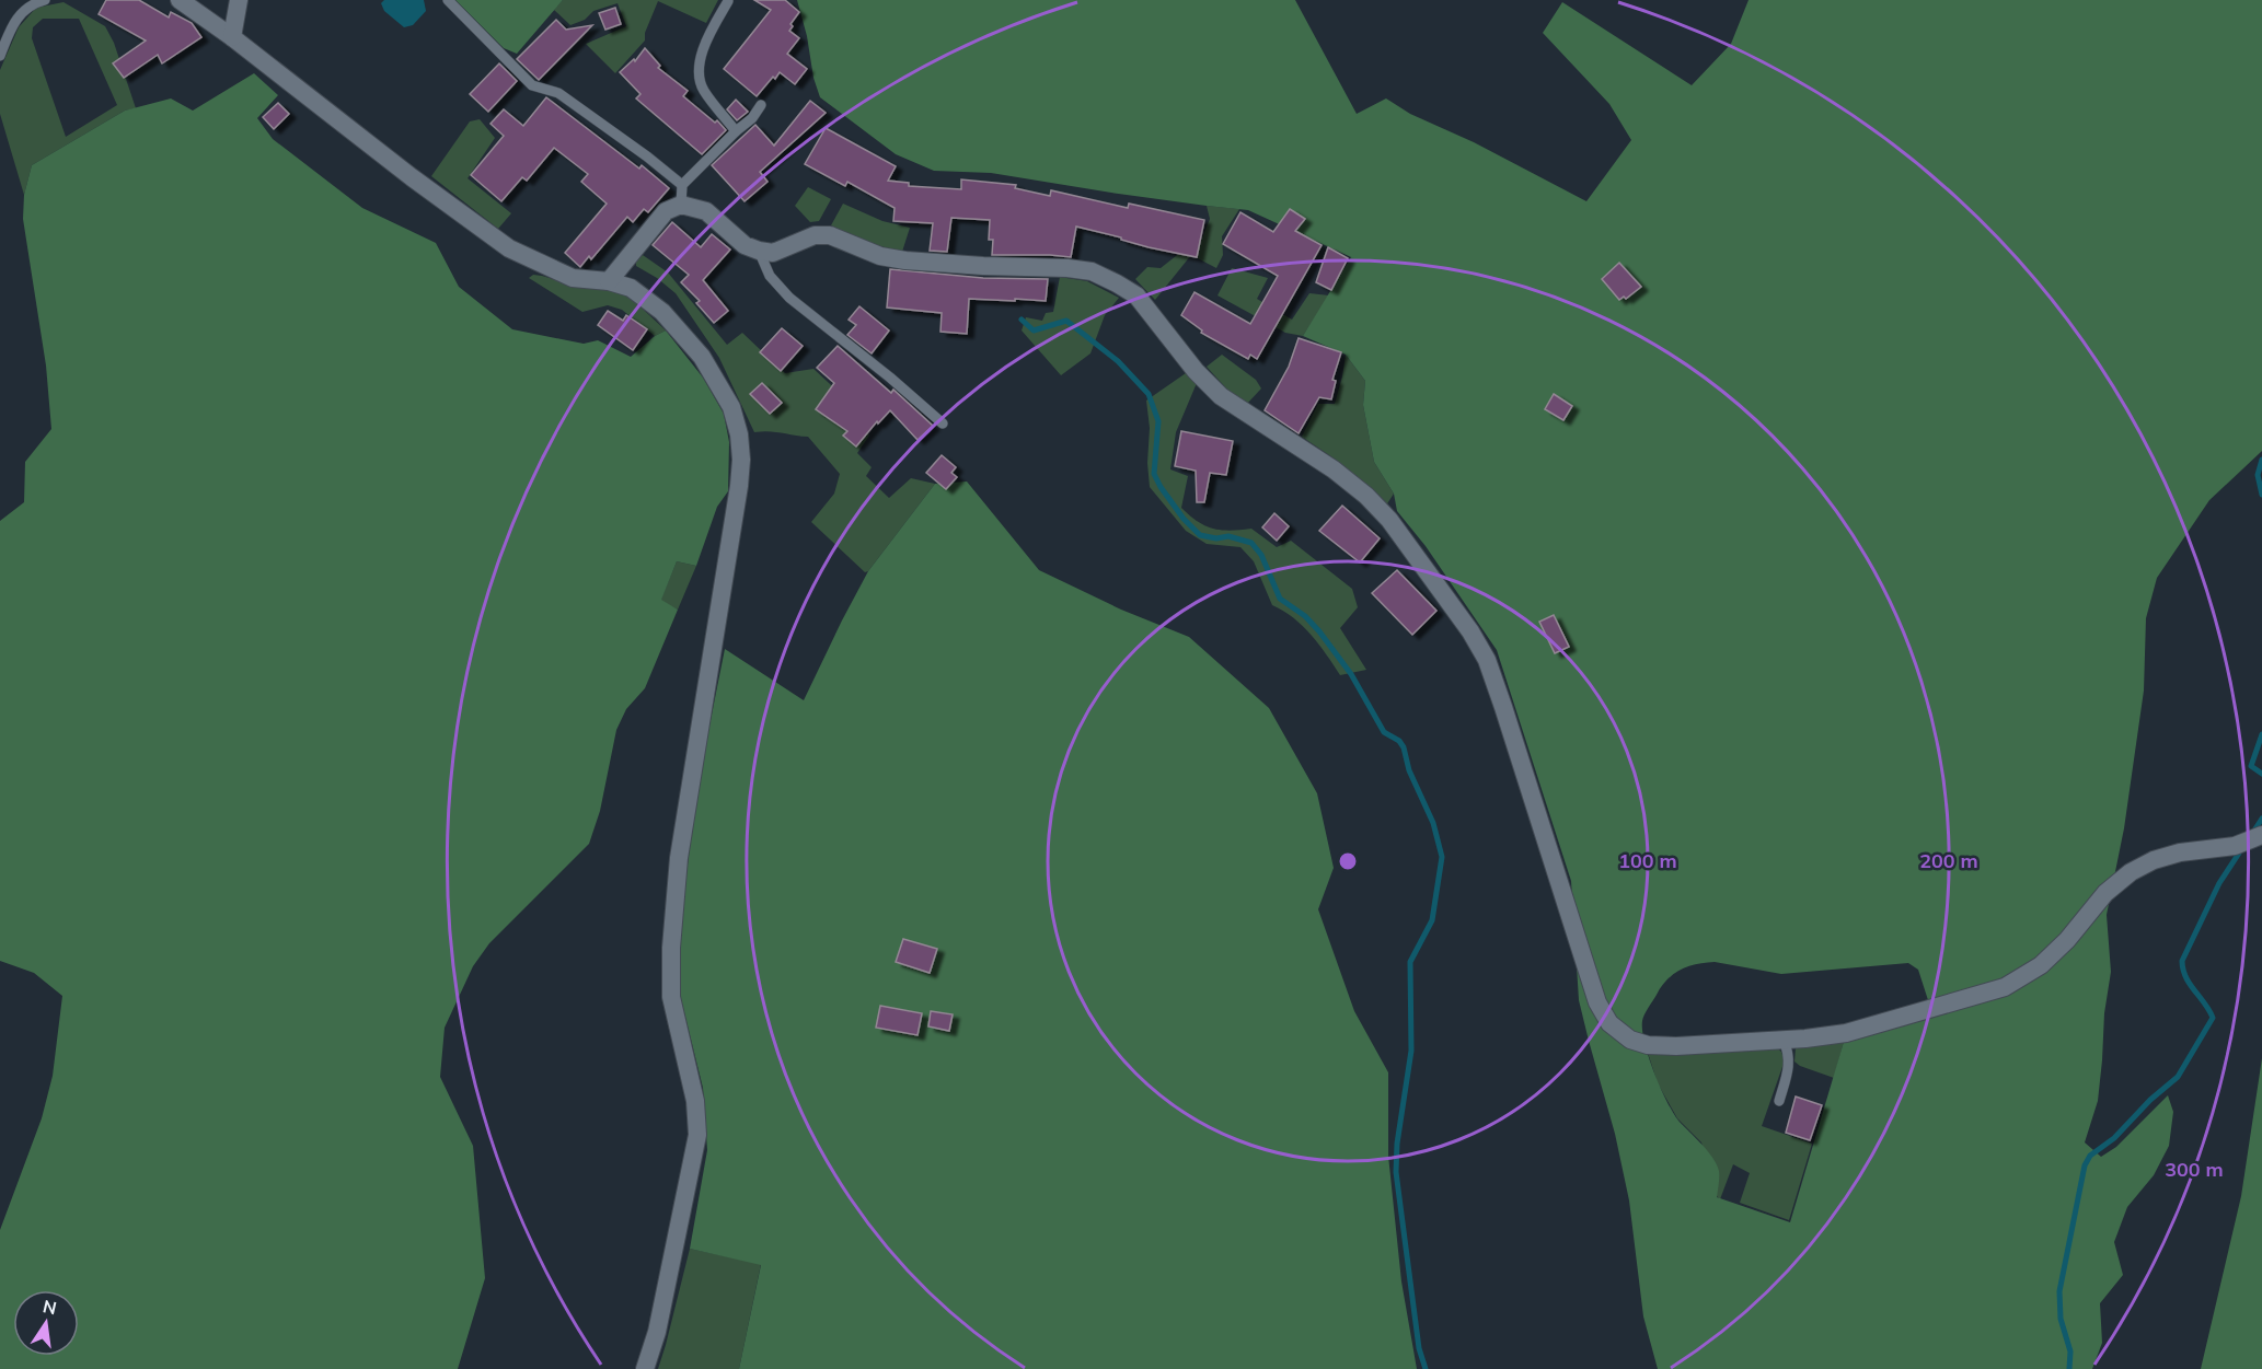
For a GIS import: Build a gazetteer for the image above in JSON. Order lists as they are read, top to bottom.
{
  "north": "top",
  "rings": ["100 m", "200 m", "300 m"]
}
